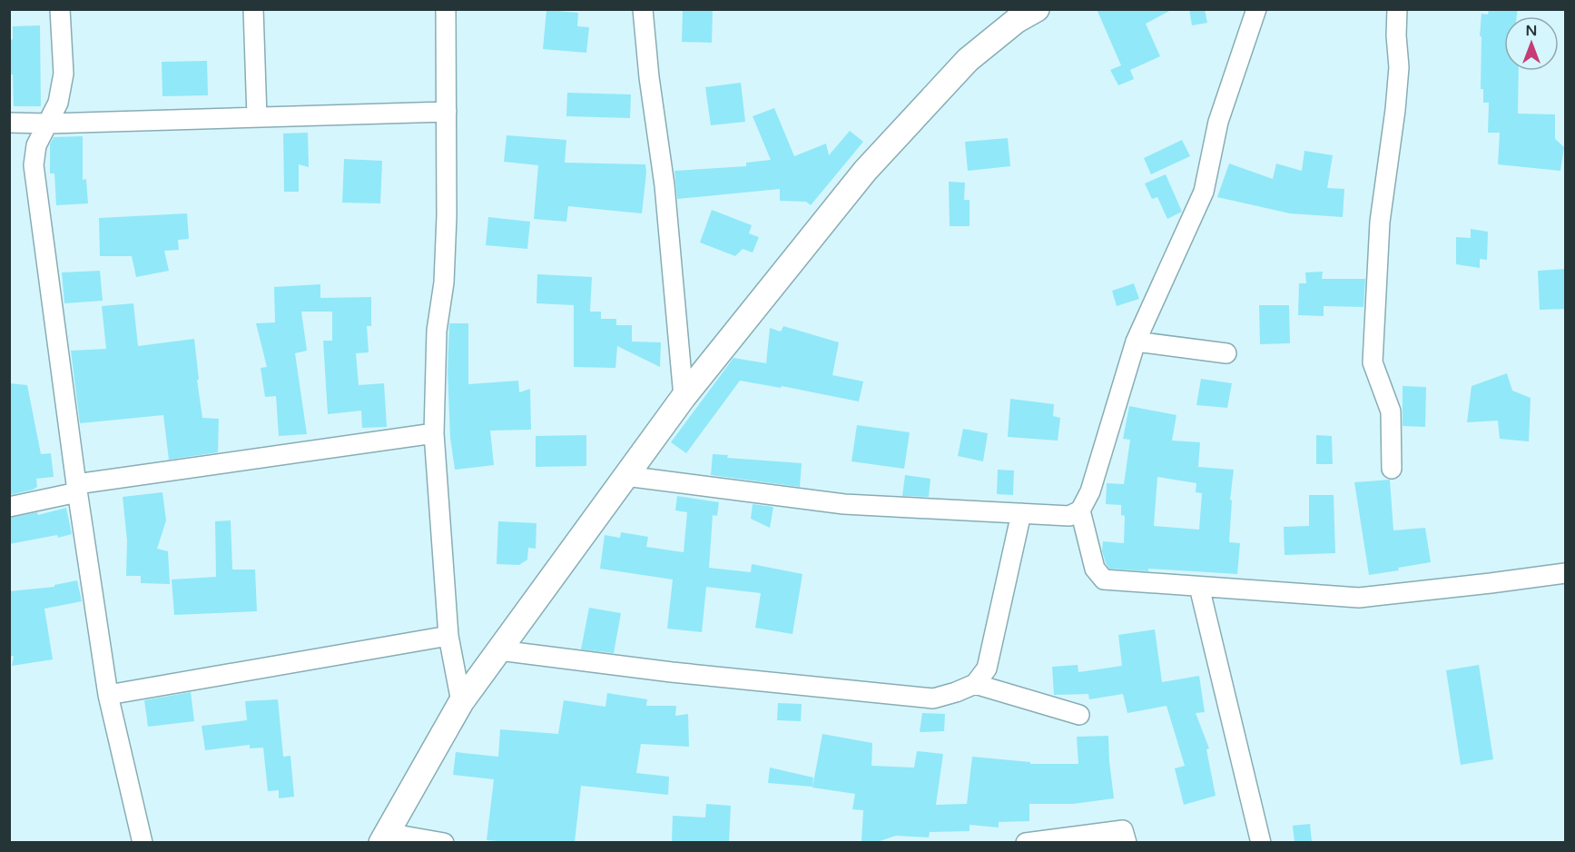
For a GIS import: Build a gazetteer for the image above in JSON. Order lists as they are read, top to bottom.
{
  "north": "top"
}
